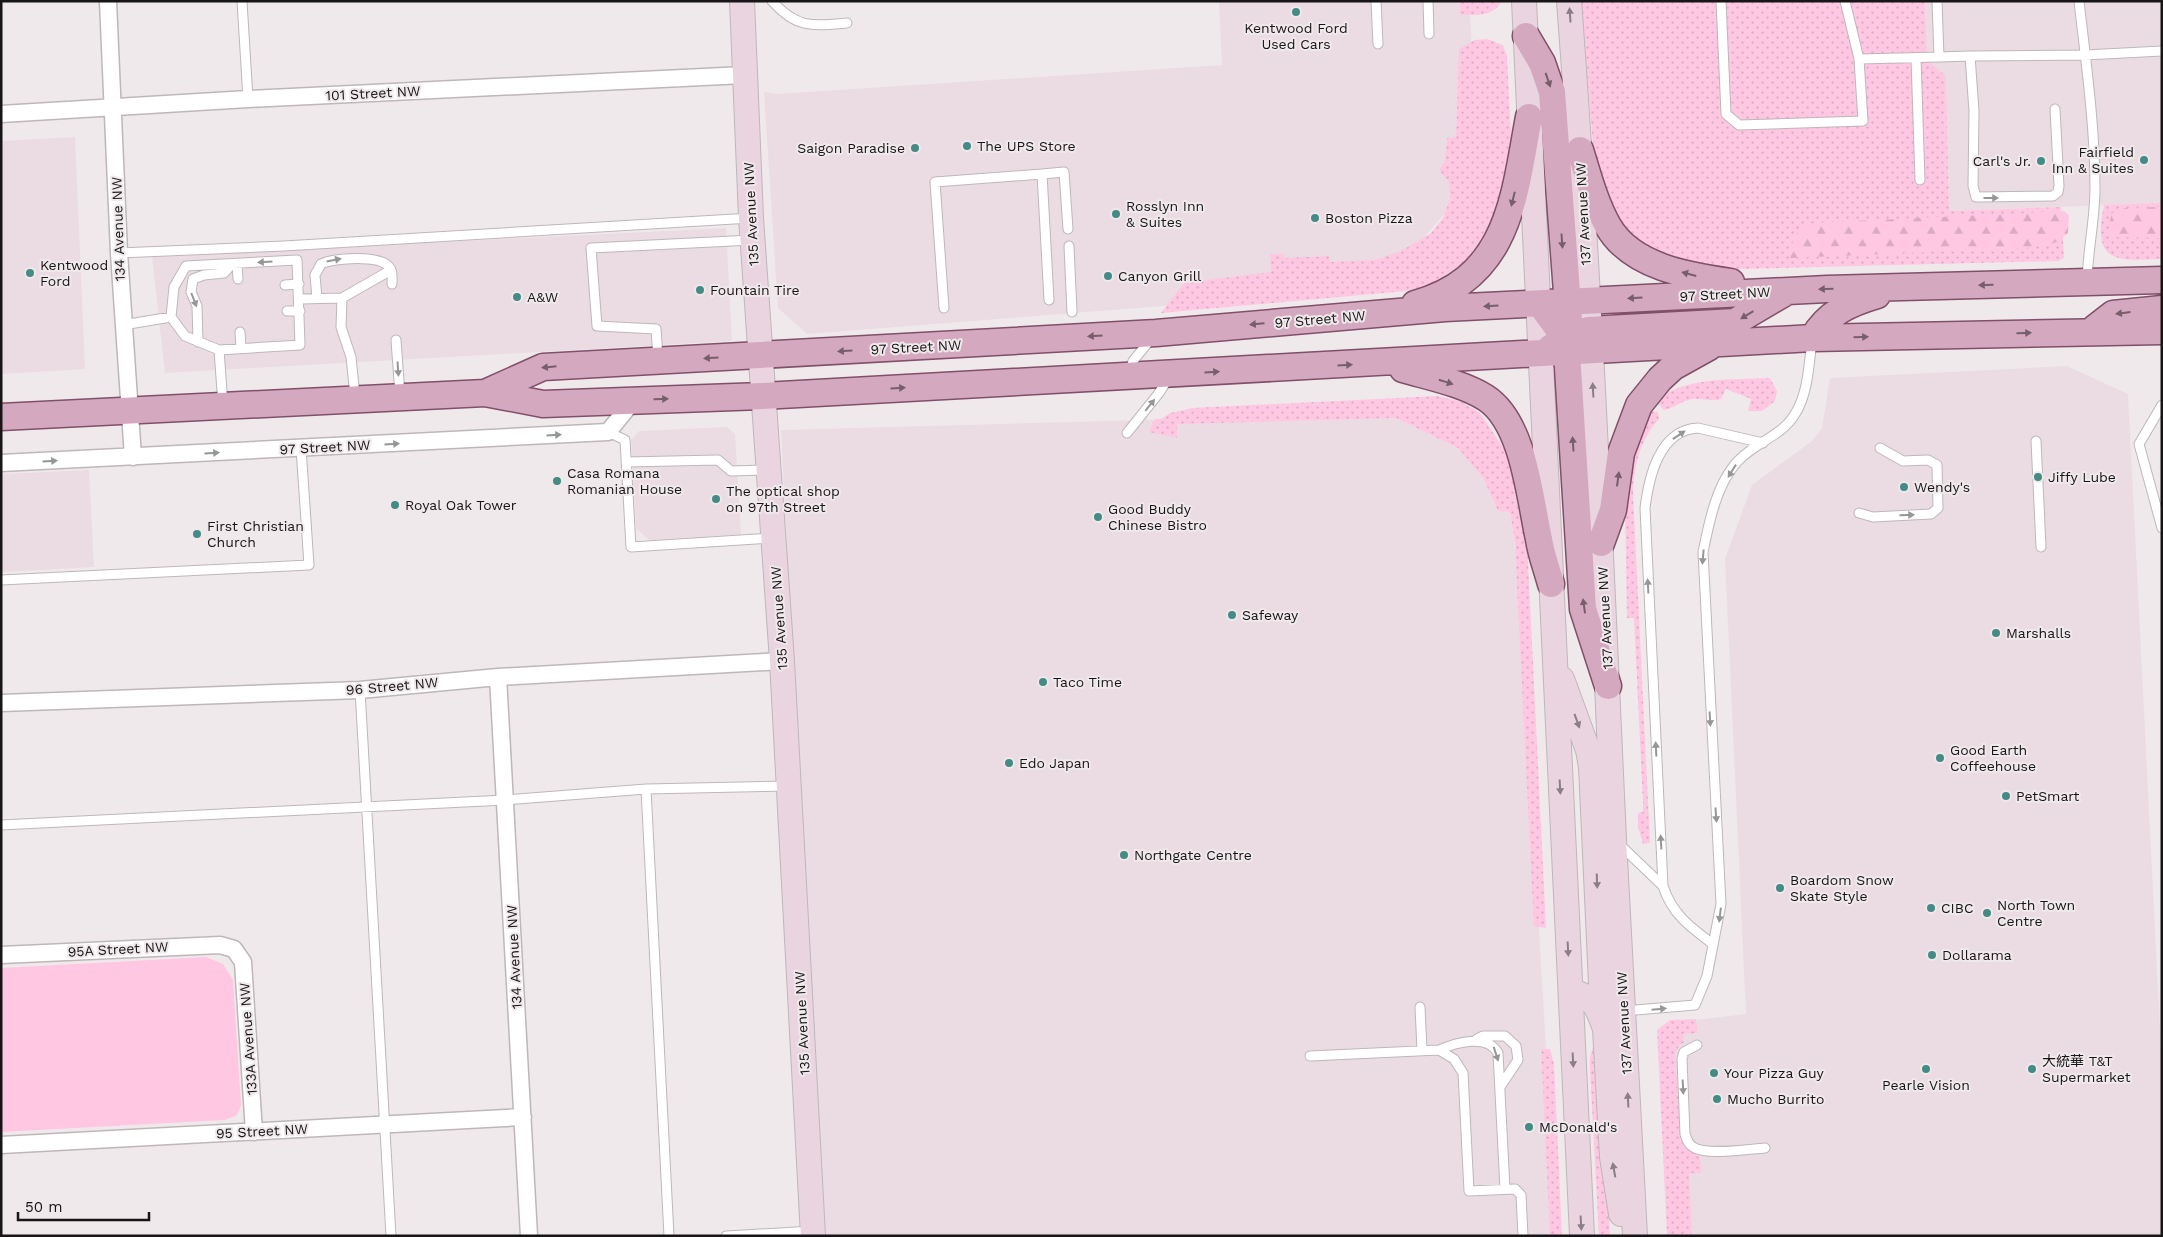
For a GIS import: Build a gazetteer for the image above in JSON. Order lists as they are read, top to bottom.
{
  "streets": {
    "main road": ["135 Avenue NW", "137 Avenue NW", "97 Street NW"],
    "street": [
      "101 Street NW",
      "134 Avenue NW",
      "96 Street NW",
      "95A Street NW",
      "133A Avenue NW",
      "95 Street NW"
    ]
  },
  "crossings": [
    ["101 Street NW", "135 Avenue NW"],
    ["101 Street NW", "134 Avenue NW"],
    ["135 Avenue NW", "97 Street NW"],
    ["135 Avenue NW", "96 Street NW"],
    ["137 Avenue NW", "97 Street NW"],
    ["134 Avenue NW", "97 Street NW"],
    ["134 Avenue NW", "96 Street NW"],
    ["134 Avenue NW", "95 Street NW"],
    ["95A Street NW", "133A Avenue NW"],
    ["133A Avenue NW", "95 Street NW"]
  ],
  "places": [
    "Kentwood Ford Used Cars",
    "The UPS Store",
    "Saigon Paradise",
    "Fairfield Inn & Suites",
    "Carl's Jr.",
    "Rosslyn Inn & Suites",
    "Boston Pizza",
    "Kentwood Ford",
    "Canyon Grill",
    "Fountain Tire",
    "A&W",
    "Jiffy Lube",
    "Casa Romana Romanian House",
    "Wendy's",
    "The optical shop on 97th Street",
    "Royal Oak Tower",
    "Good Buddy Chinese Bistro",
    "First Christian Church",
    "Safeway",
    "Marshalls",
    "Taco Time",
    "Good Earth Coffeehouse",
    "Edo Japan",
    "PetSmart",
    "Northgate Centre",
    "Boardom Snow Skate Style",
    "CIBC",
    "North Town Centre",
    "Dollarama",
    "Pearle Vision",
    "大統華 T&T Supermarket",
    "Your Pizza Guy",
    "Mucho Burrito",
    "McDonald's"
  ],
  "scale_bar": "50 m"
}
